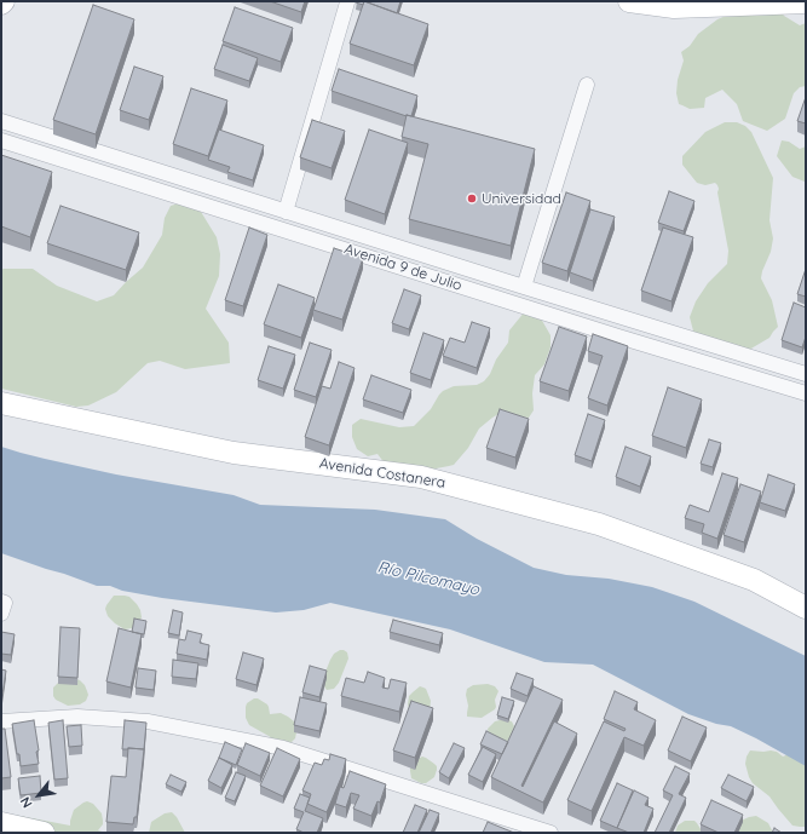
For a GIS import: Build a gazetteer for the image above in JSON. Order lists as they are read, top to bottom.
{
  "streets": {
    "street": ["Avenida 9 de Julio", "Avenida Costanera"]
  },
  "water": ["Río Pilcomayo"],
  "places": ["Universidad"],
  "north": "bottom left"
}
